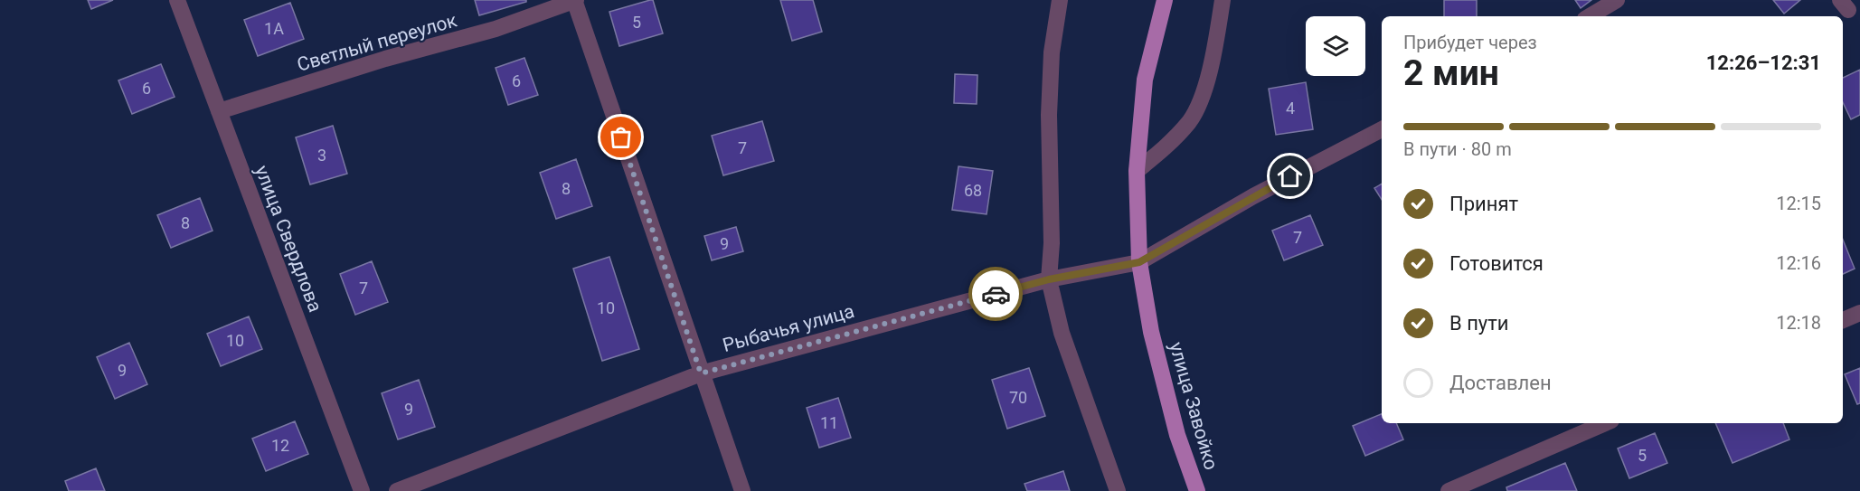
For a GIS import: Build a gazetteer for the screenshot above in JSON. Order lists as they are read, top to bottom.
{
  "streets": {
    "main road": ["улица Завойко"],
    "street": ["Светлый переулок", "улица Свердлова", "Рыбачья улица"]
  },
  "crossings": [
    ["Светлый переулок", "улица Свердлова"],
    ["Рыбачья улица", "улица Завойко"]
  ],
  "house_numbers": [
    "5",
    "1А",
    "6",
    "6",
    "4",
    "7",
    "3",
    "8",
    "68",
    "8",
    "7",
    "9",
    "7",
    "10",
    "10",
    "9",
    "70",
    "9",
    "11",
    "12",
    "5"
  ],
  "page": {
    "heading": ["2 мин", "Прибудет через", "12:26–12:31"],
    "bar": "В пути · 80 m",
    "list": [
      ["Принят", "12:15"],
      ["Готовится", "12:16"],
      ["В пути", "12:18"],
      "Доставлен"
    ]
  }
}
